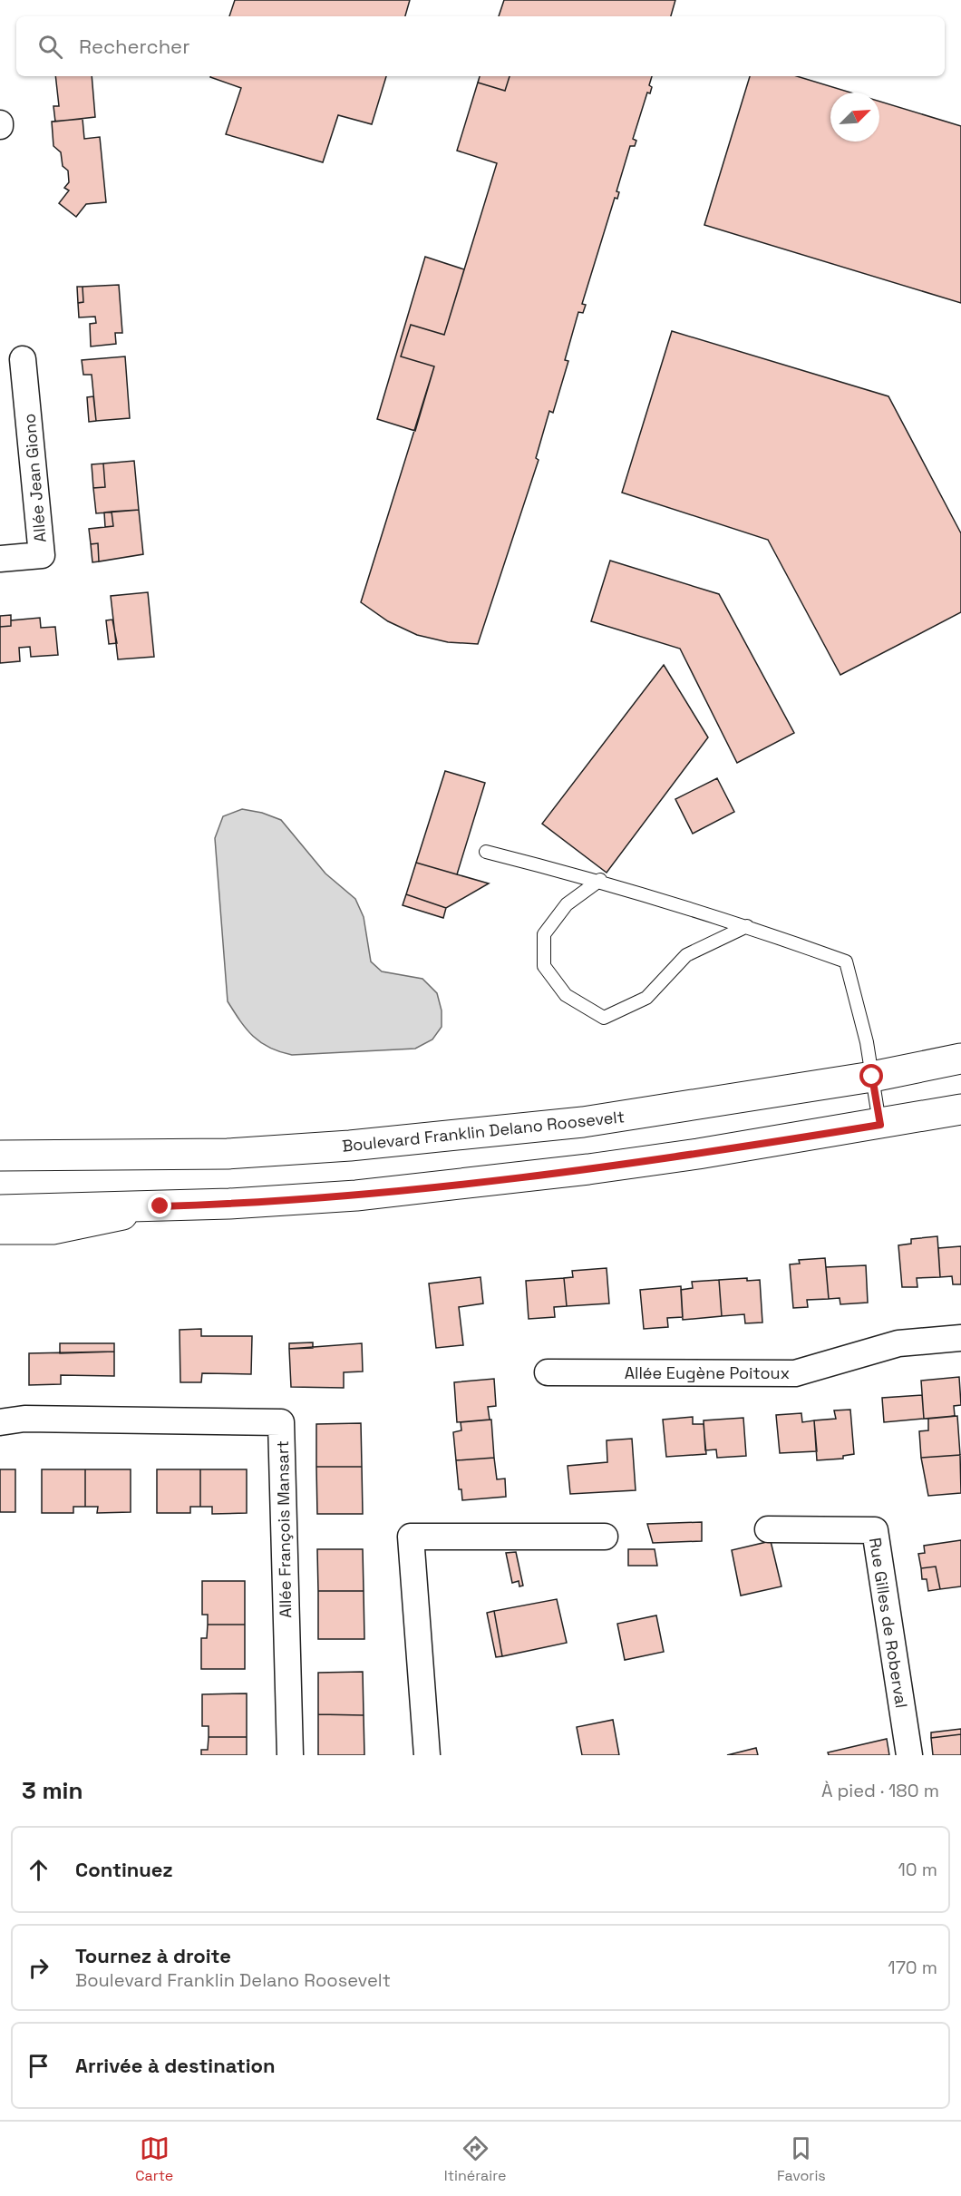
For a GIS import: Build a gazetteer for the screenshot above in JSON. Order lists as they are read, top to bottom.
{
  "streets": {
    "main road": ["Boulevard Franklin Delano Roosevelt"],
    "street": [
      "Allée Jean Giono",
      "Allée Eugène Poitoux",
      "Allée François Mansart",
      "Rue Gilles de Roberval"
    ]
  },
  "north": "top right",
  "page": {
    "search": "Rechercher",
    "heading": ["3 min", "À pied · 180 m"],
    "list": [
      ["Continuez", "10 m"],
      ["Tournez à droite", "Boulevard Franklin Delano Roosevelt", "170 m"],
      "Arrivée à destination"
    ],
    "nav": ["Carte", "Itinéraire", "Favoris"]
  }
}
